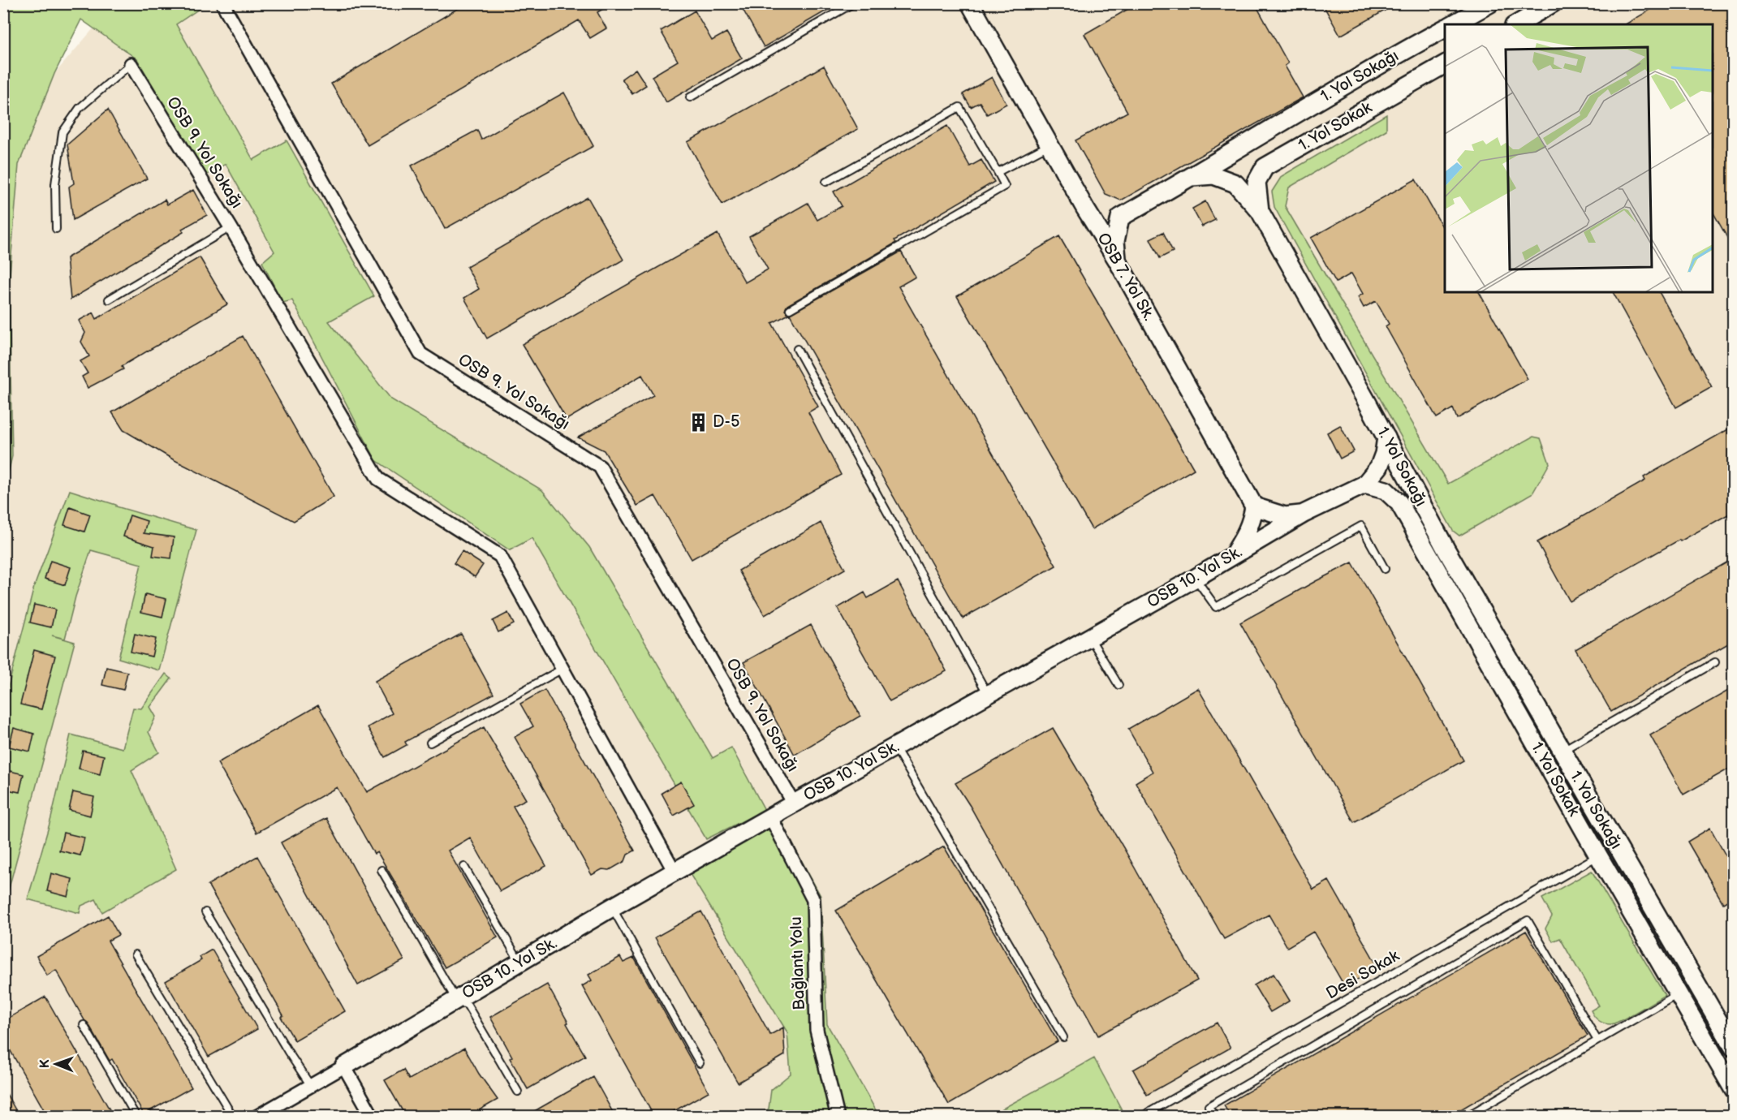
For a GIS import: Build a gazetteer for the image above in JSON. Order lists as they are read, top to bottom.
{
  "streets": {
    "street": [
      "1. Yol Sokağı",
      "1. Yol Sokak",
      "OSB 9. Yol Sokağı",
      "OSB 7. Yol Sk.",
      "OSB 10. Yol Sk.",
      "Bağlantı Yolu"
    ],
    "lane": ["Desi Sokak"]
  },
  "crossings": [
    ["1. Yol Sokağı", "1. Yol Sokak"],
    ["1. Yol Sokak", "OSB 10. Yol Sk."],
    ["1. Yol Sokak", "Desi Sokak"],
    ["OSB 9. Yol Sokağı", "OSB 10. Yol Sk."],
    ["OSB 10. Yol Sk.", "Bağlantı Yolu"]
  ],
  "places": {
    "building": ["D-5"]
  },
  "north": "left"
}
